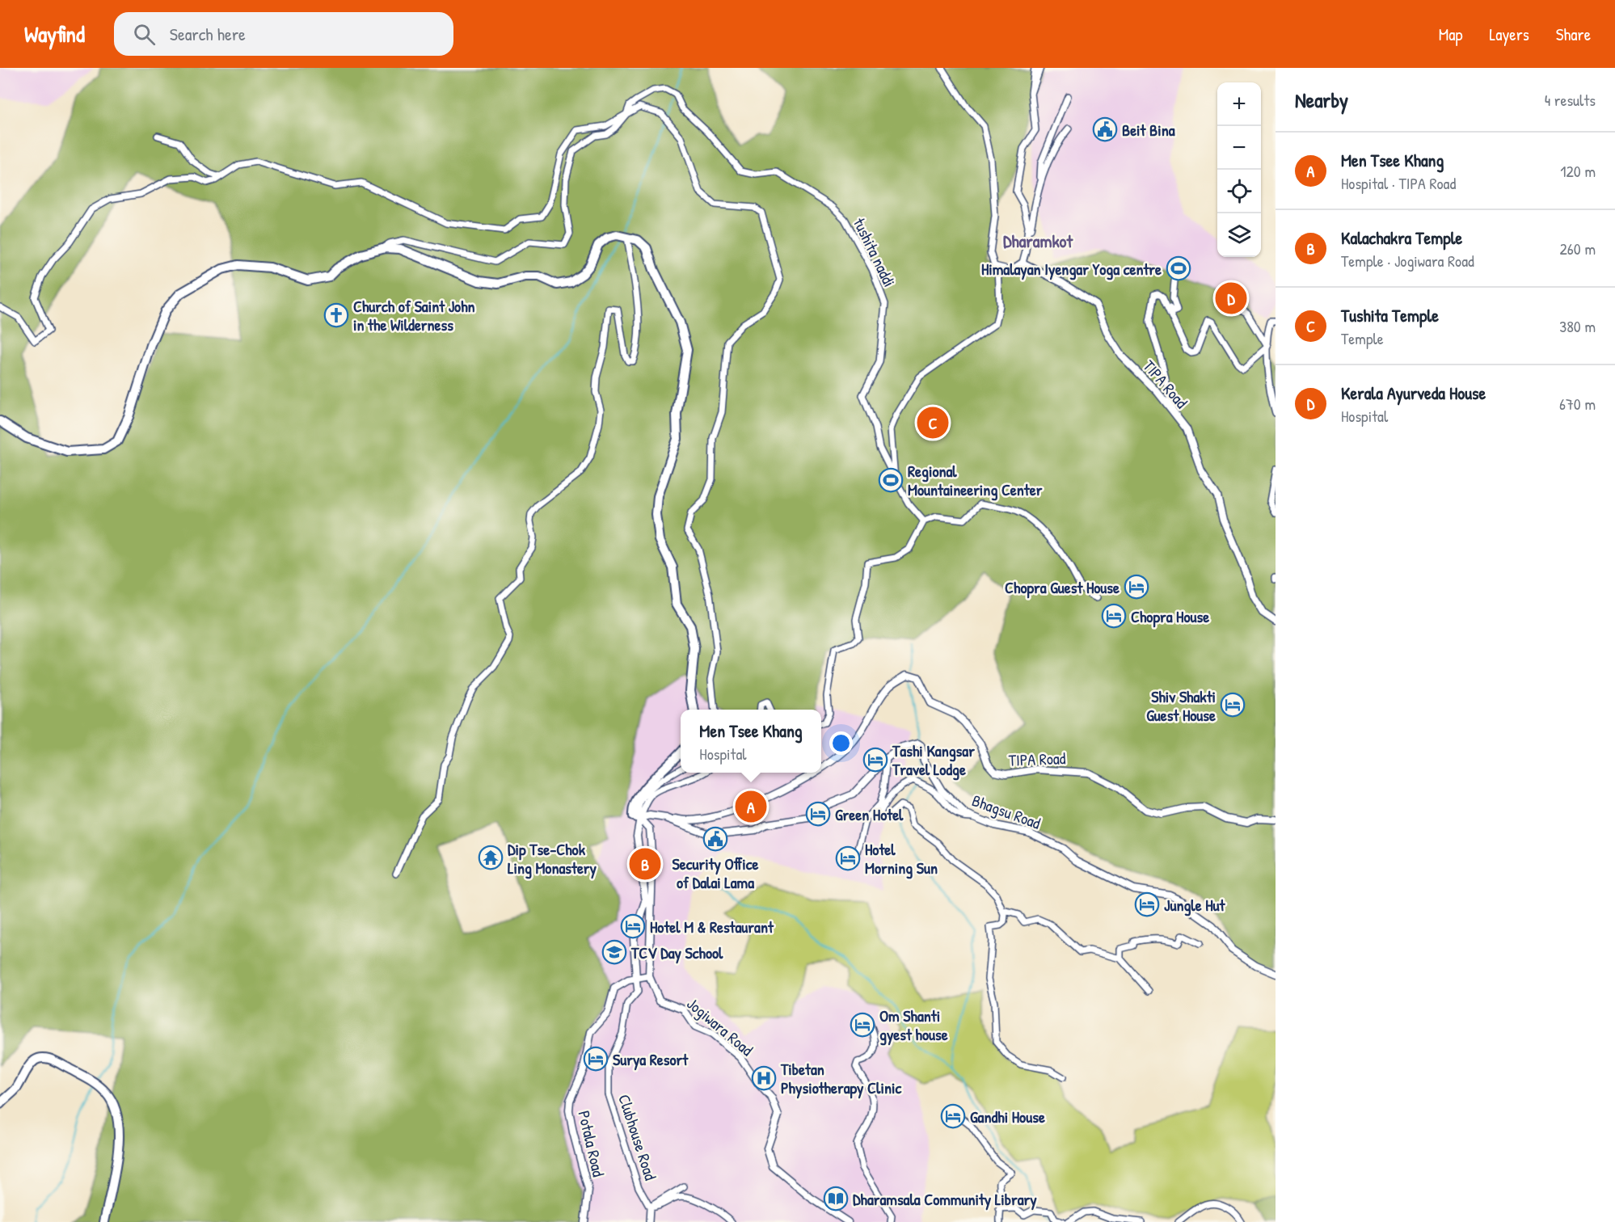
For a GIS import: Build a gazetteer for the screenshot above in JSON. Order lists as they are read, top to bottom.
{
  "streets": {
    "street": [
      "tushita naddi",
      "TIPA Road",
      "Bhagsu Road",
      "Jogiwara Road",
      "Clubhouse Road",
      "Potala Road"
    ]
  },
  "crossings": [
    ["TIPA Road", "Bhagsu Road"],
    ["Bhagsu Road", "Jogiwara Road"],
    ["Clubhouse Road", "Potala Road"]
  ],
  "districts": ["Dharamkot"],
  "places": {
    "public building": ["Beit Bina", "Security Office of Dalai Lama"],
    "sports": ["Himalayan Iyengar Yoga centre", "Regional Mountaineering Center"],
    "church": ["Church of Saint John in the Wilderness"],
    "hotel": [
      "Chopra Guest House",
      "Chopra House",
      "Shiv Shakti Guest House",
      "Tashi Kangsar Travel Lodge",
      "Green Hotel",
      "Hotel Morning Sun",
      "Jungle Hut",
      "Hotel M & Restaurant",
      "Om Shanti gyest house",
      "Surya Resort",
      "Gandhi House"
    ],
    "temple": ["Dip Tse-Chok Ling Monastery"],
    "school or university": ["TCV Day School"],
    "hospital": ["Tibetan Physiotherapy Clinic"],
    "library": ["Dharamsala Community Library"]
  },
  "page": {
    "header": "Wayfind",
    "search": "Search here",
    "nav": ["Map", "Layers", "Share"],
    "heading": ["Nearby", "4 results"],
    "map_buttons": ["+", "−"],
    "list": [
      {
        "mark": "A",
        "name": "Men Tsee Khang",
        "note": "Hospital · TIPA Road",
        "value": "120 m"
      },
      {
        "mark": "B",
        "name": "Kalachakra Temple",
        "note": "Temple · Jogiwara Road",
        "value": "260 m"
      },
      {
        "mark": "C",
        "name": "Tushita Temple",
        "note": "Temple",
        "value": "380 m"
      },
      {
        "mark": "D",
        "name": "Kerala Ayurveda House",
        "note": "Hospital",
        "value": "670 m"
      }
    ],
    "pins": [
      "D",
      "C",
      "A",
      "B"
    ],
    "popup": ["Men Tsee Khang", "Hospital"]
  }
}
